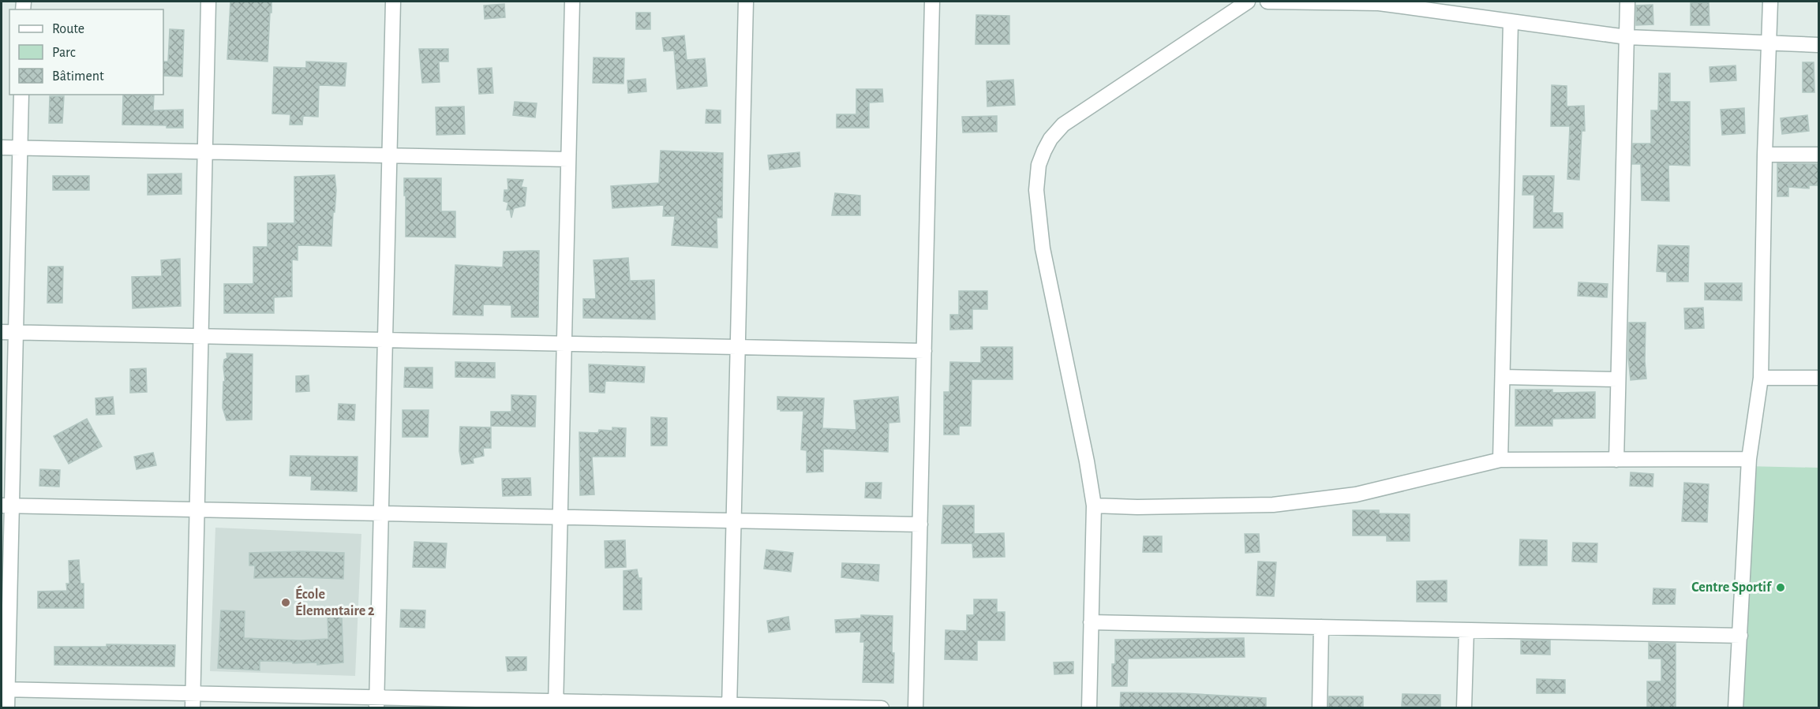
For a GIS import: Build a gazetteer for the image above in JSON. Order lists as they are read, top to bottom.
{
  "places": ["Centre Sportif", "École Élementaire 2"],
  "legend": ["Route", "Parc", "Bâtiment"]
}
